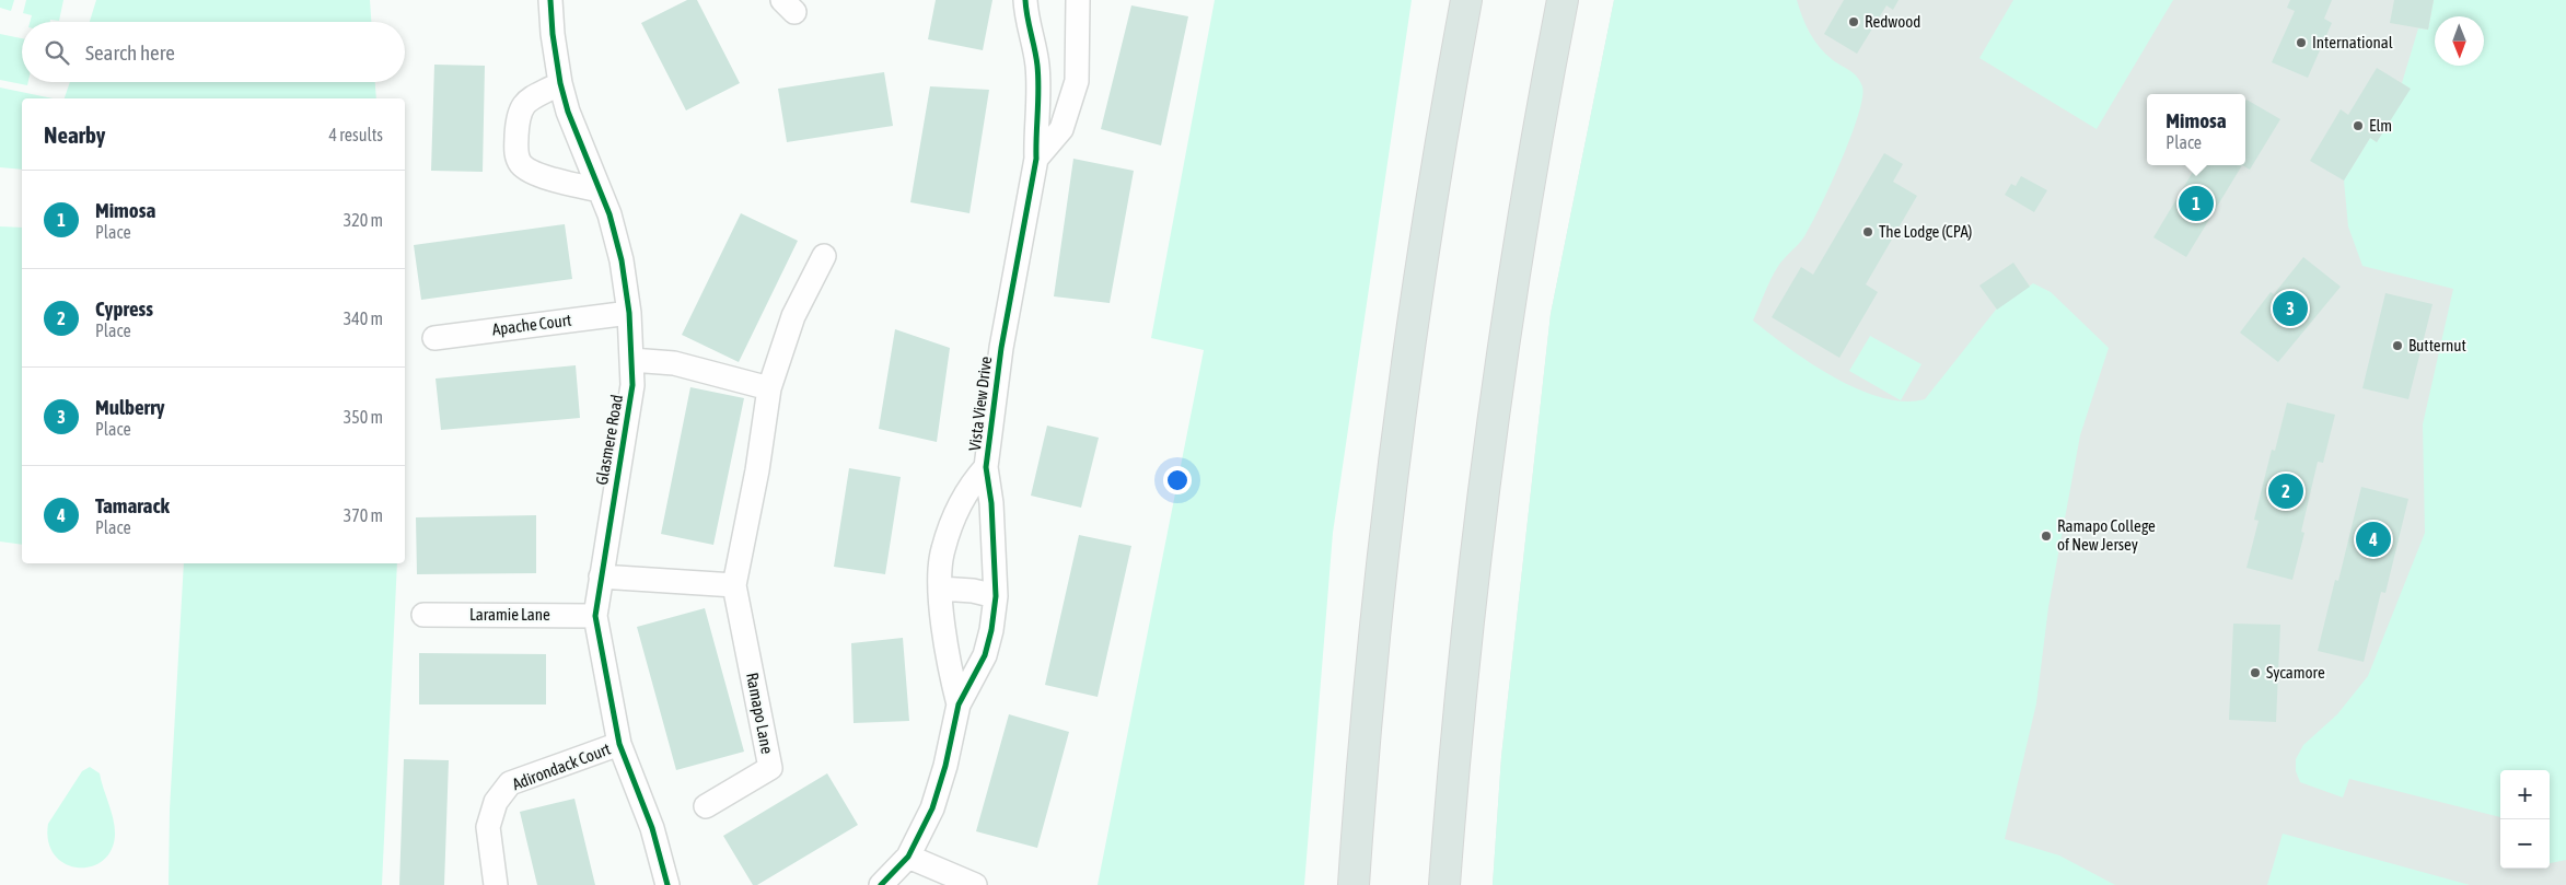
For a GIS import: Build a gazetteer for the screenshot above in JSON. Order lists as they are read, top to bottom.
{
  "streets": {
    "street": [
      "Apache Court",
      "Vista View Drive",
      "Glasmere Road",
      "Laramie Lane",
      "Ramapo Lane",
      "Adirondack Court"
    ]
  },
  "crossings": [
    ["Apache Court", "Glasmere Road"],
    ["Glasmere Road", "Laramie Lane"],
    ["Glasmere Road", "Adirondack Court"]
  ],
  "places": [
    "Redwood",
    "International",
    "Elm",
    "The Lodge (CPA)",
    "Butternut",
    "Ramapo College of New Jersey",
    "Sycamore"
  ],
  "north": "bottom",
  "page": {
    "search": "Search here",
    "popup": ["Mimosa", "Place"],
    "heading": ["Nearby", "4 results"],
    "list": [
      {
        "mark": "1",
        "name": "Mimosa",
        "note": "Place",
        "value": "320 m"
      },
      {
        "mark": "2",
        "name": "Cypress",
        "note": "Place",
        "value": "340 m"
      },
      {
        "mark": "3",
        "name": "Mulberry",
        "note": "Place",
        "value": "350 m"
      },
      {
        "mark": "4",
        "name": "Tamarack",
        "note": "Place",
        "value": "370 m"
      }
    ],
    "pins": [
      "1",
      "3",
      "2",
      "4"
    ],
    "map_buttons": ["+", "−"]
  }
}
